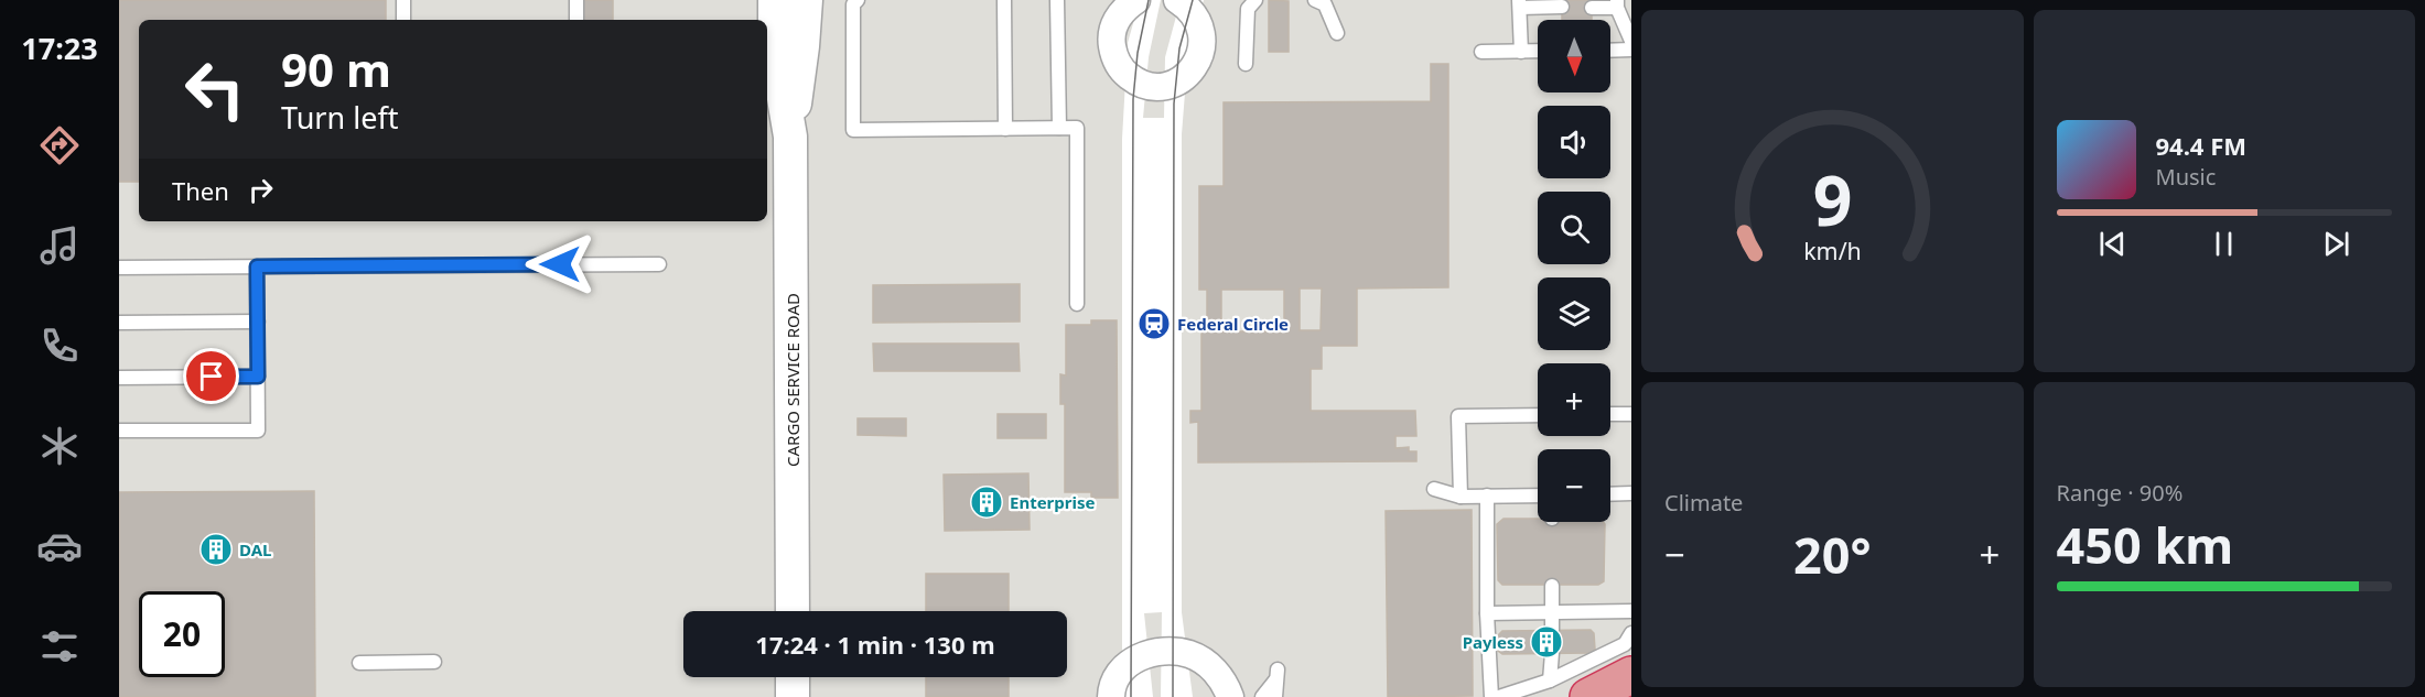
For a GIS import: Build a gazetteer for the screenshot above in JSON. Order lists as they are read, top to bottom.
{
  "streets": {
    "street": ["CARGO SERVICE ROAD"]
  },
  "places": {
    "station": ["Federal Circle"],
    "building": ["Enterprise", "DAL", "Payless"]
  },
  "north": "bottom",
  "page": {
    "tabs": "17:23",
    "map_buttons": ["+", "−"],
    "turn": ["90 m", "Turn left"],
    "song": ["94.4 FM", "Music"],
    "then": "Then",
    "tile": [
      "Climate",
      ["Range · 90%", "450 km"]
    ],
    "heat": ["−", "20°", "+"],
    "limit": "20",
    "trip": "17:24 · 1 min · 130 m",
    "gauge": ["9", "km/h"]
  }
}
